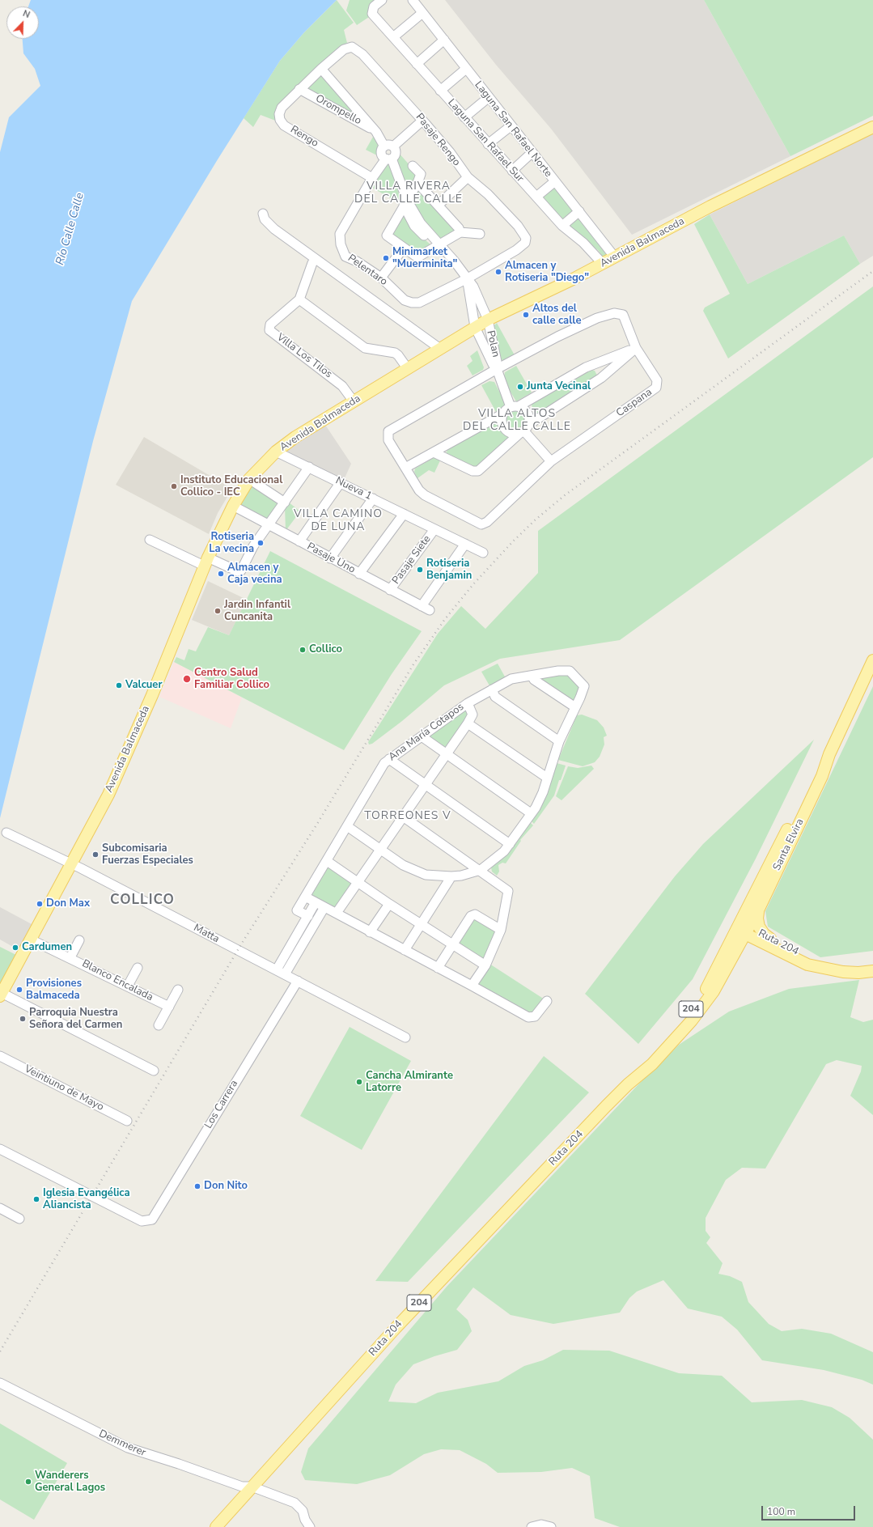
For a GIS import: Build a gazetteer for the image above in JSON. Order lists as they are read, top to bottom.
{
  "streets": {
    "main road": [
      "Avenida Balmaceda",
      "Santa Elvira",
      "Ruta 204",
      "204"
    ],
    "street": [
      "Orompello",
      "Laguna San Rafael Norte",
      "Rengo",
      "Pasaje Rengo",
      "Laguna San Rafael Sur",
      "Pelentaro",
      "Polan",
      "Villa Los Tilos",
      "Caspana",
      "Nueva 1",
      "Pasaje Uno",
      "Pasaje Siete",
      "Ana María Cotapos",
      "Matta",
      "Blanco Encalada",
      "Veintiuno de Mayo",
      "Los Carrera",
      "Demmerer"
    ]
  },
  "crossings": [
    ["Orompello", "Rengo"],
    ["Orompello", "Pasaje Rengo"],
    ["Laguna San Rafael Norte", "Avenida Balmaceda"],
    ["Rengo", "Pasaje Rengo"],
    ["Rengo", "Pelentaro"],
    ["Pasaje Rengo", "Pelentaro"],
    ["Laguna San Rafael Sur", "Avenida Balmaceda"],
    ["Avenida Balmaceda", "Polan"],
    ["Avenida Balmaceda", "Villa Los Tilos"],
    ["Avenida Balmaceda", "Nueva 1"],
    ["Avenida Balmaceda", "Pasaje Uno"],
    ["Avenida Balmaceda", "Matta"],
    ["Avenida Balmaceda", "Blanco Encalada"],
    ["Polan", "Caspana"],
    ["Nueva 1", "Pasaje Siete"],
    ["Pasaje Uno", "Pasaje Siete"],
    ["Santa Elvira", "Ruta 204"],
    ["Matta", "Los Carrera"],
    ["Ruta 204", "Demmerer"]
  ],
  "districts": [
    "VILLA RIVERA DEL CALLE CALLE",
    "VILLA ALTOS DEL CALLE CALLE",
    "VILLA CAMINO DE LUNA",
    "TORREONES V",
    "COLLICO"
  ],
  "water": ["Río Calle Calle"],
  "places": [
    "Minimarket \"Muerminita\"",
    "Almacen y Rotiseria \"Diego\"",
    "Altos del calle calle",
    "Junta Vecinal",
    "Instituto Educacional Collico - IEC",
    "Rotiseria La vecina",
    "Rotiseria Benjamin",
    "Almacen y Caja vecina",
    "Jardin Infantil Cuncanita",
    "Collico",
    "Centro Salud Familiar Collico",
    "Valcuer",
    "Subcomisaria Fuerzas Especiales",
    "Don Max",
    "Cardumen",
    "Provisiones Balmaceda",
    "Parroquia Nuestra Señora del Carmen",
    "Cancha Almirante Latorre",
    "Don Nito",
    "Iglesia Evangélica Aliancista",
    "Wanderers General Lagos"
  ],
  "scale_bar": "100 m",
  "north": "top right"
}
